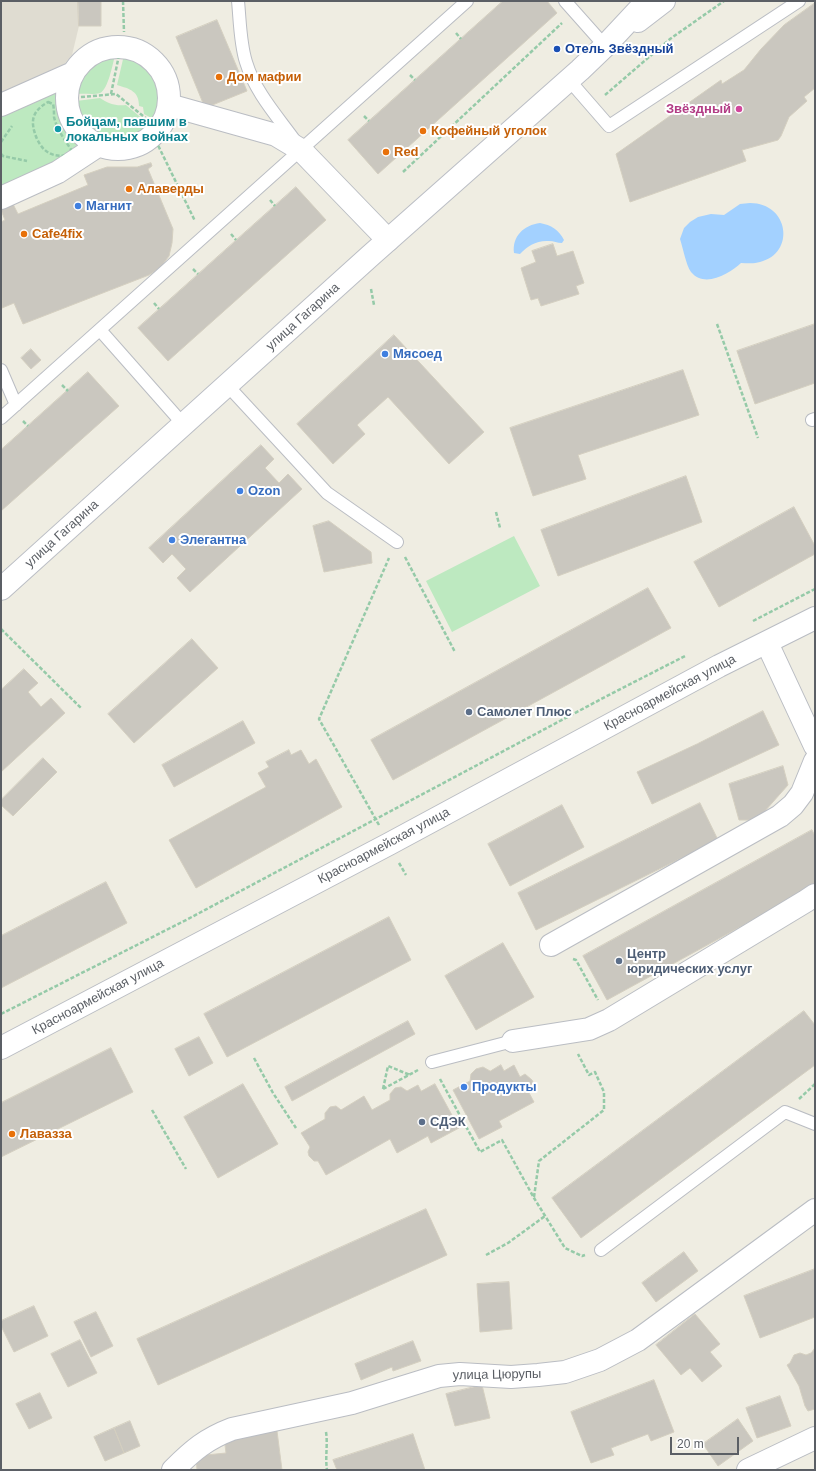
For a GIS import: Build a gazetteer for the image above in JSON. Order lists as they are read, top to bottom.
{
  "streets": {
    "street": ["улица Гагарина", "Красноармейская улица", "улица Цюрупы"]
  },
  "places": [
    "Отель Звёздный",
    "Дом мафии",
    "Звёздный",
    "Бойцам, павшим в локальных войнах",
    "Кофейный уголок",
    "Red",
    "Алаверды",
    "Магнит",
    "Cafe4fix",
    "Мясоед",
    "Ozon",
    "Элегантна",
    "Самолет Плюс",
    "Центр юридических услуг",
    "Продукты",
    "СДЭК",
    "Лавазза"
  ],
  "scale_bar": "20 m"
}
